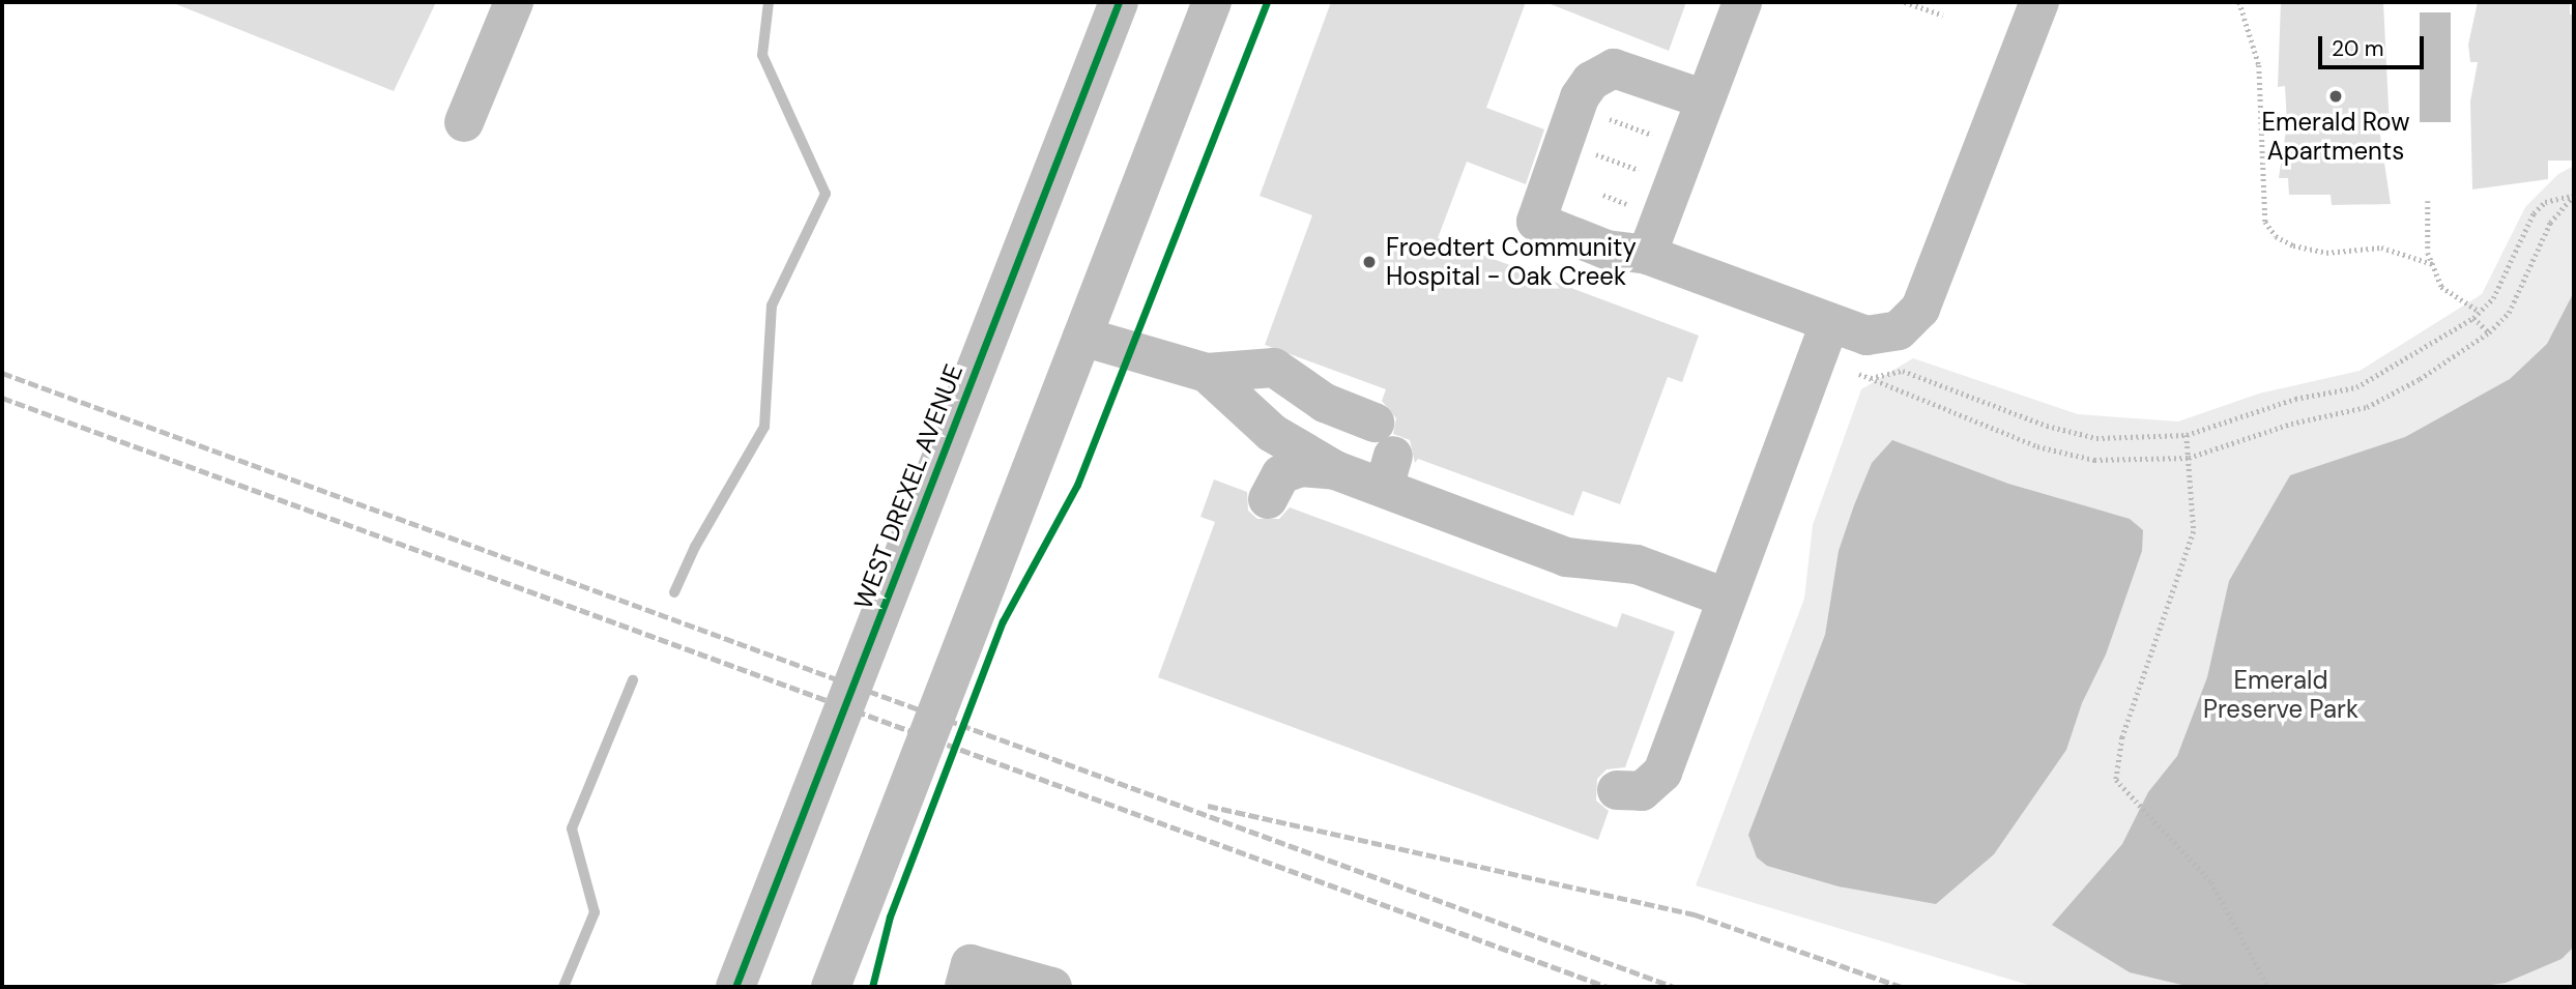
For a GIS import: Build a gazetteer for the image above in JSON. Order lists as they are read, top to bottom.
{
  "streets": {
    "street": ["WEST DREXEL AVENUE"]
  },
  "parks": ["Emerald Preserve Park"],
  "places": ["Emerald Row Apartments", "Froedtert Community Hospital - Oak Creek"],
  "scale_bar": "20 m"
}
